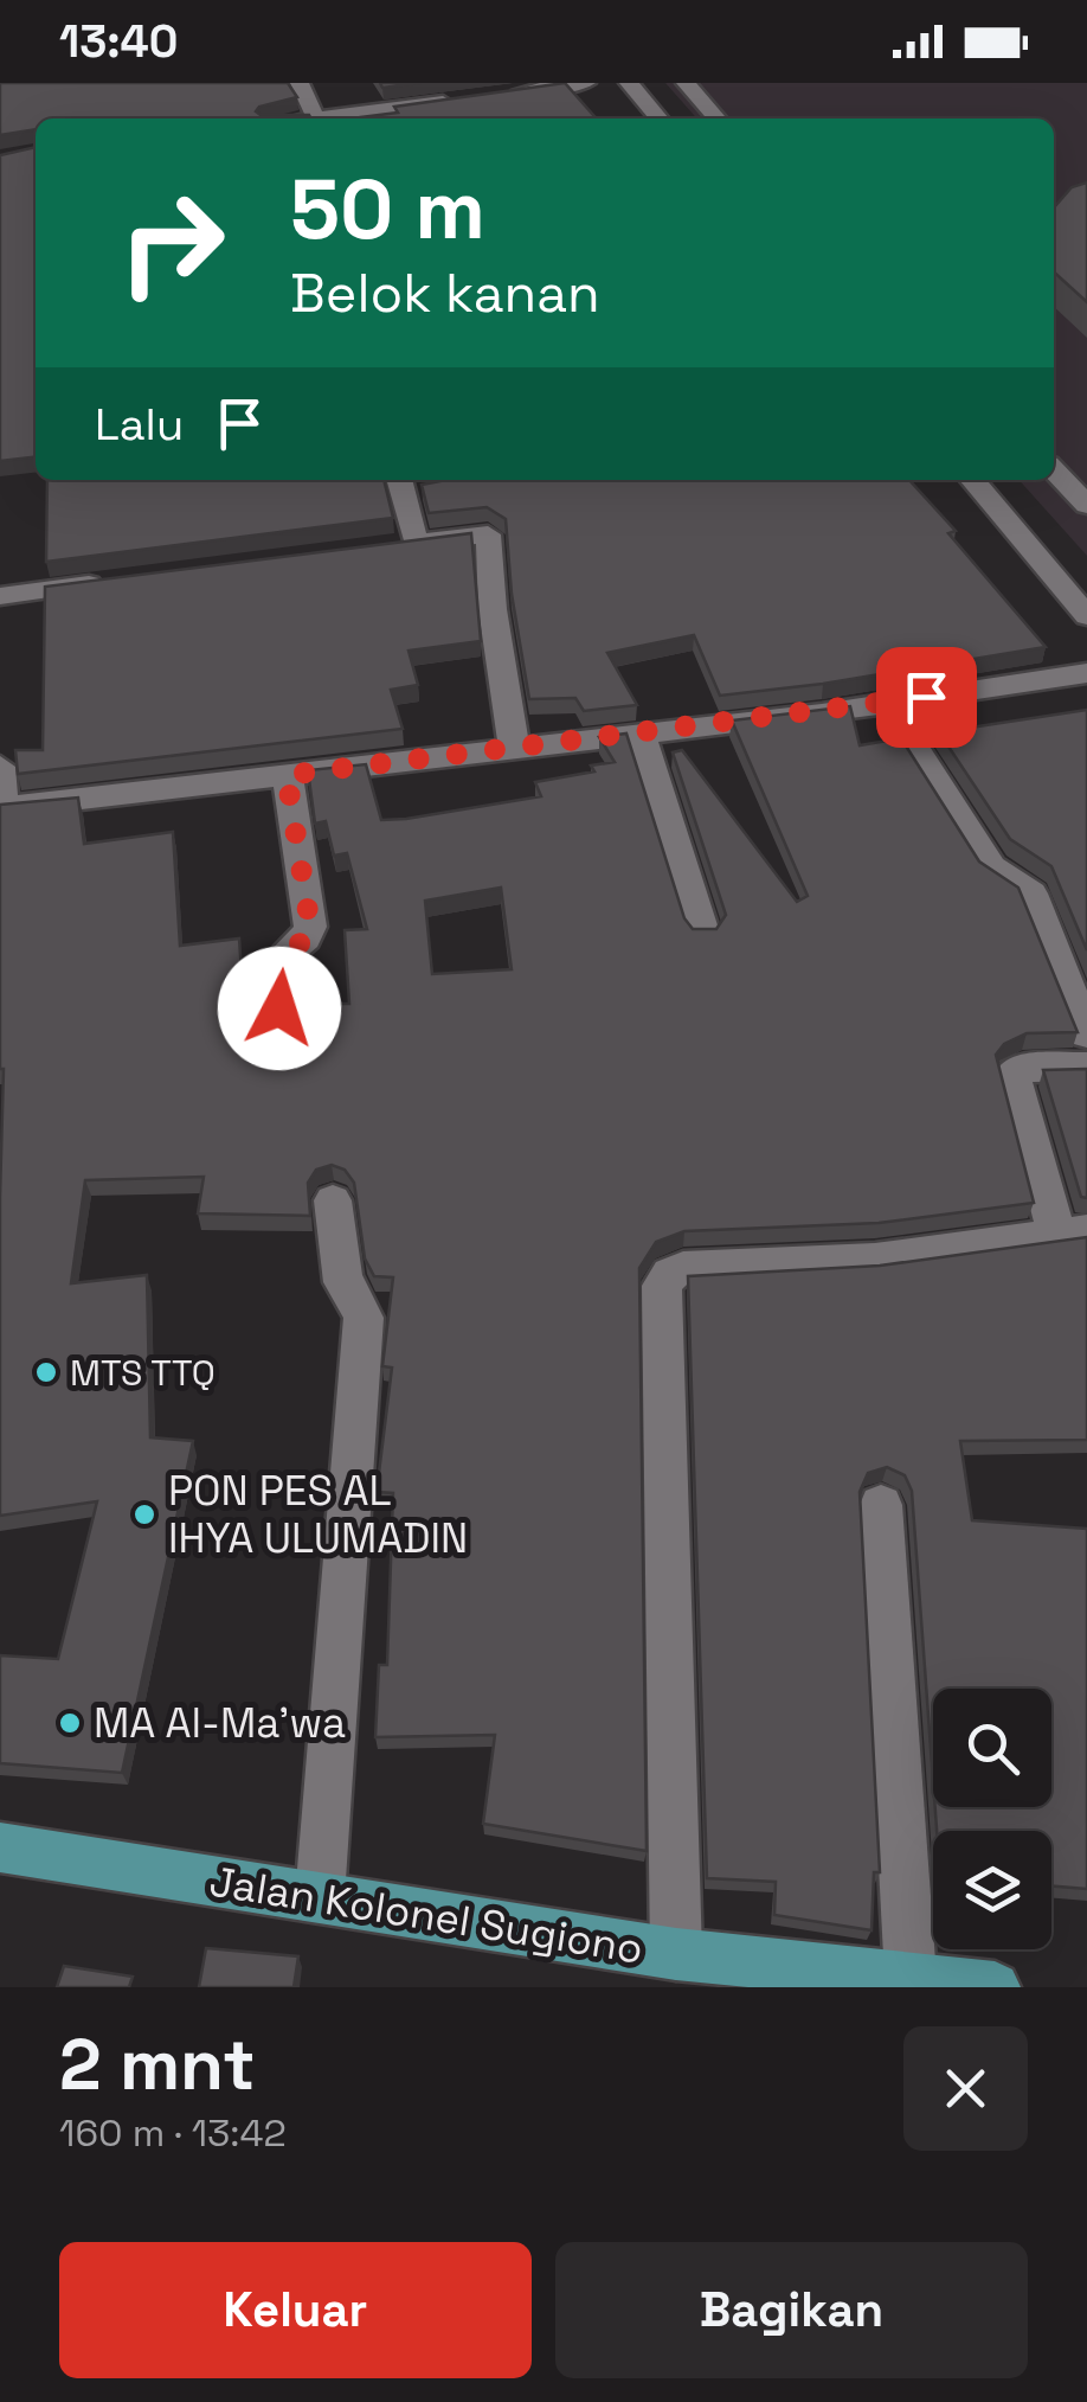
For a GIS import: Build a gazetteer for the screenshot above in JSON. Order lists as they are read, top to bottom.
{
  "streets": {
    "main road": ["Jalan Kolonel Sugiono"]
  },
  "places": ["MTS TTQ", "PON PES AL IHYA ULUMADIN", "MA Al-Ma'wa"],
  "page": {
    "status": "13:40",
    "turn": ["50 m", "Belok kanan"],
    "then": "Lalu",
    "heading": ["2 mnt", "160 m · 13:42"],
    "buttons": ["Keluar", "Bagikan"]
  }
}
